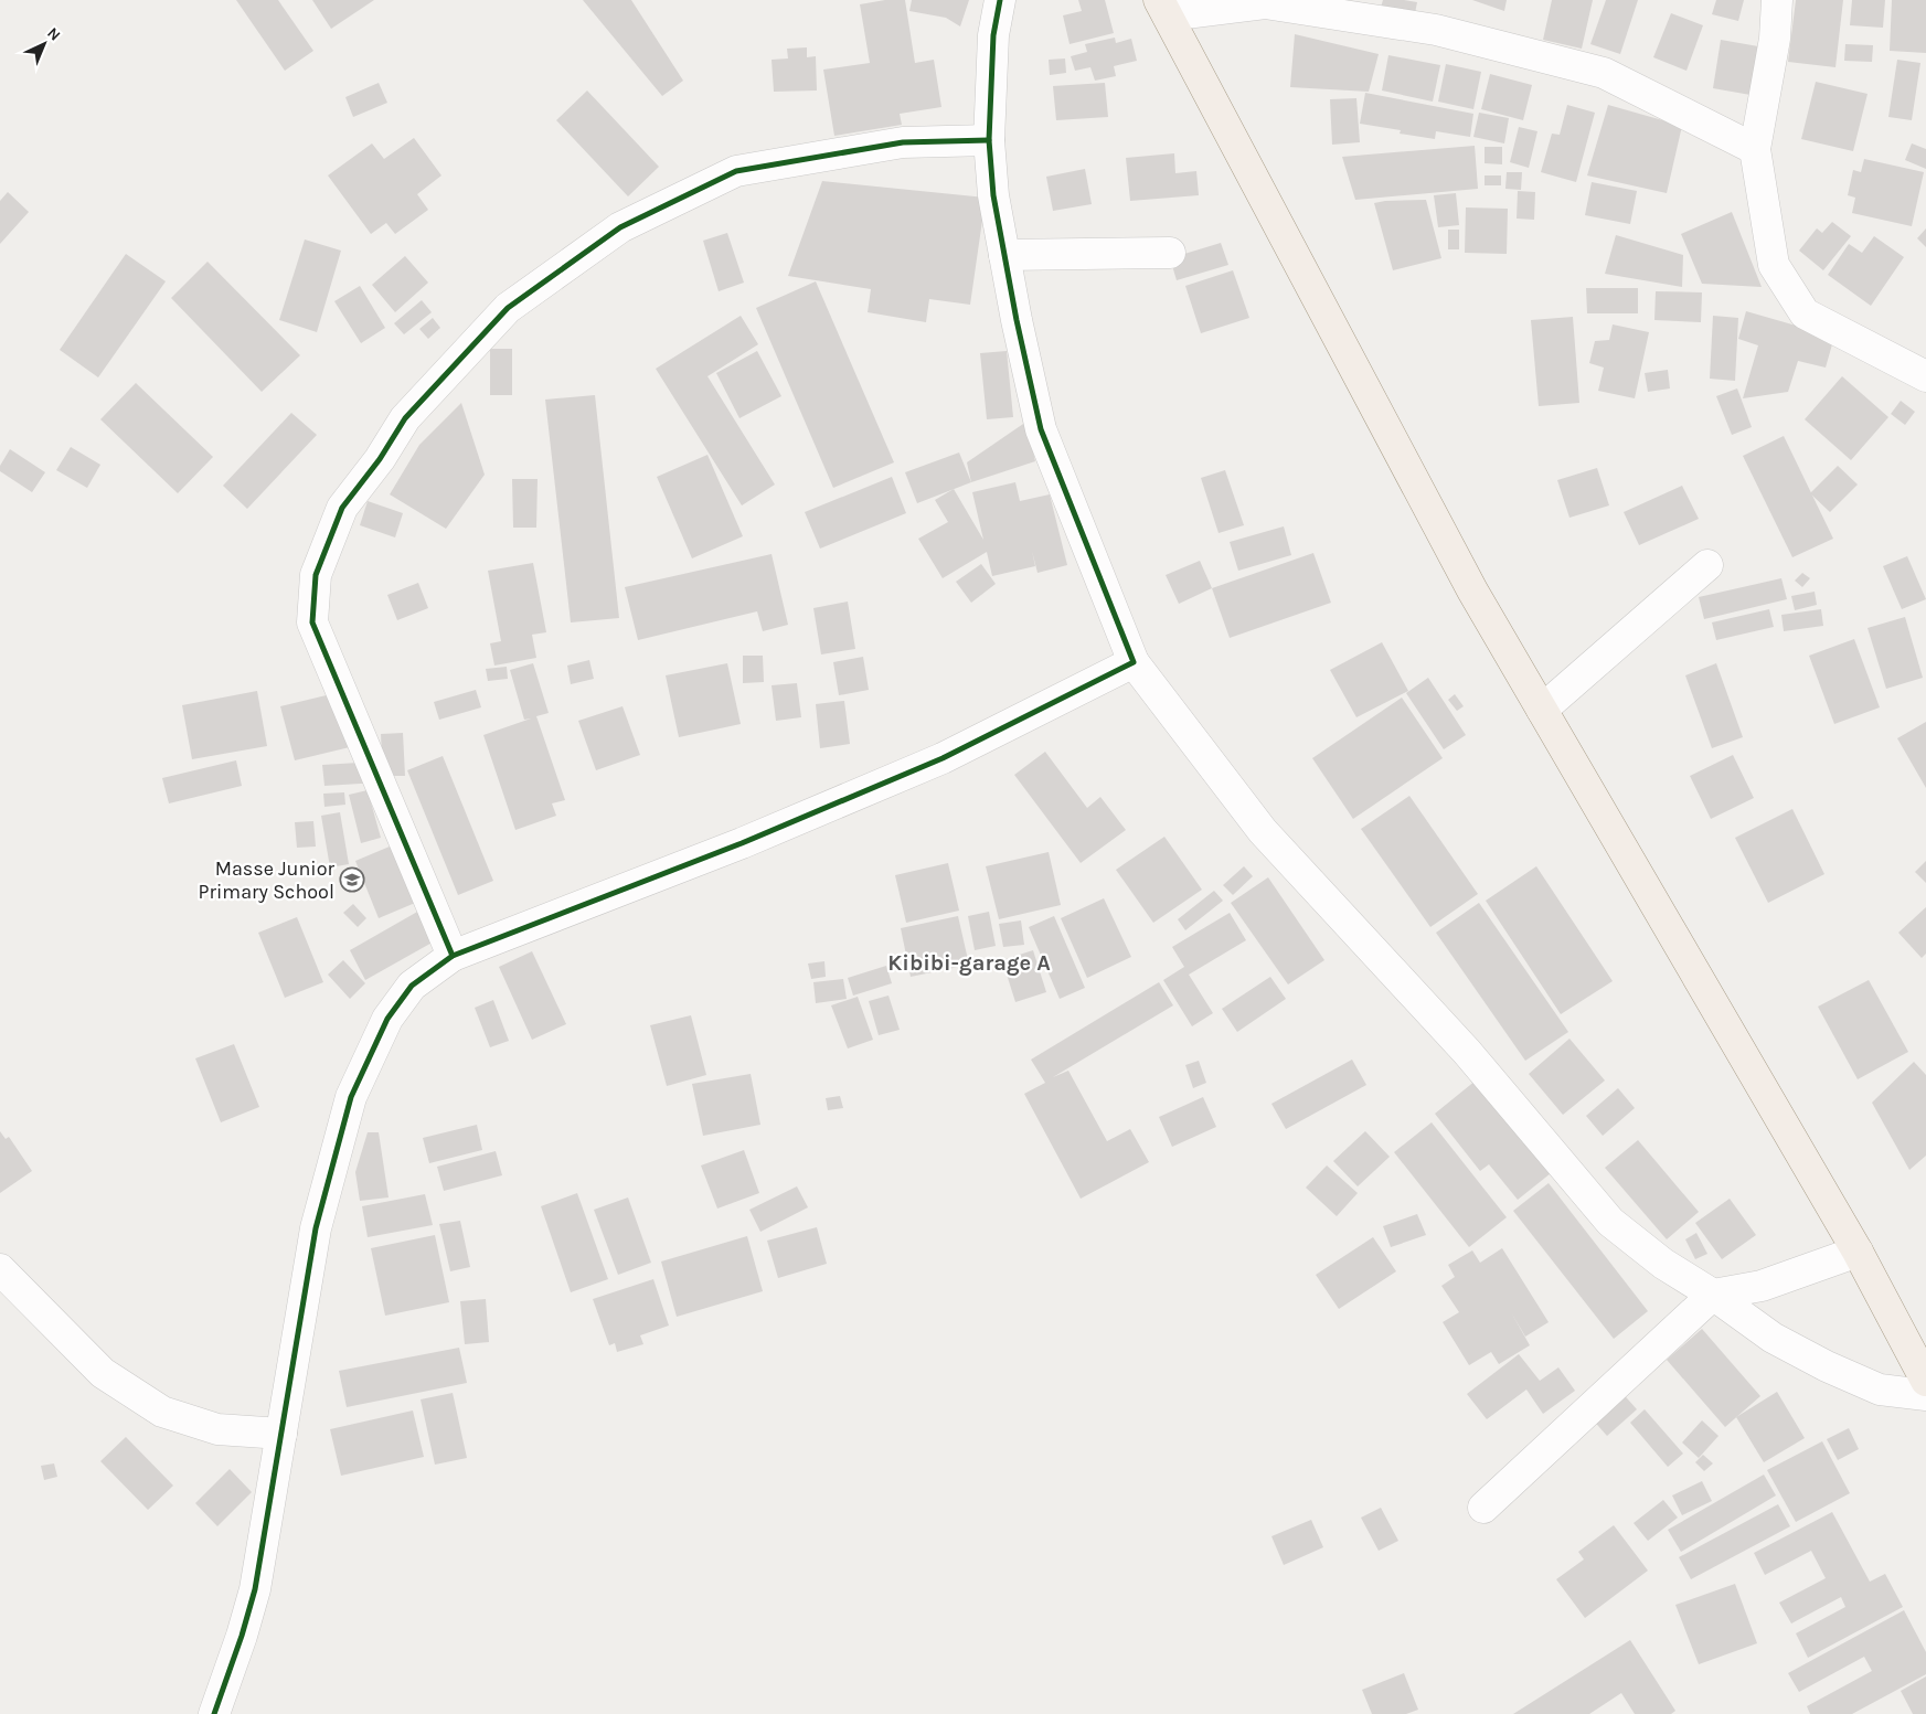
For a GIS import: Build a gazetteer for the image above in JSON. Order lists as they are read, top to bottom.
{
  "districts": ["Kibibi-garage A"],
  "places": {
    "school or university": ["Masse Junior Primary School"]
  },
  "north": "top right"
}
